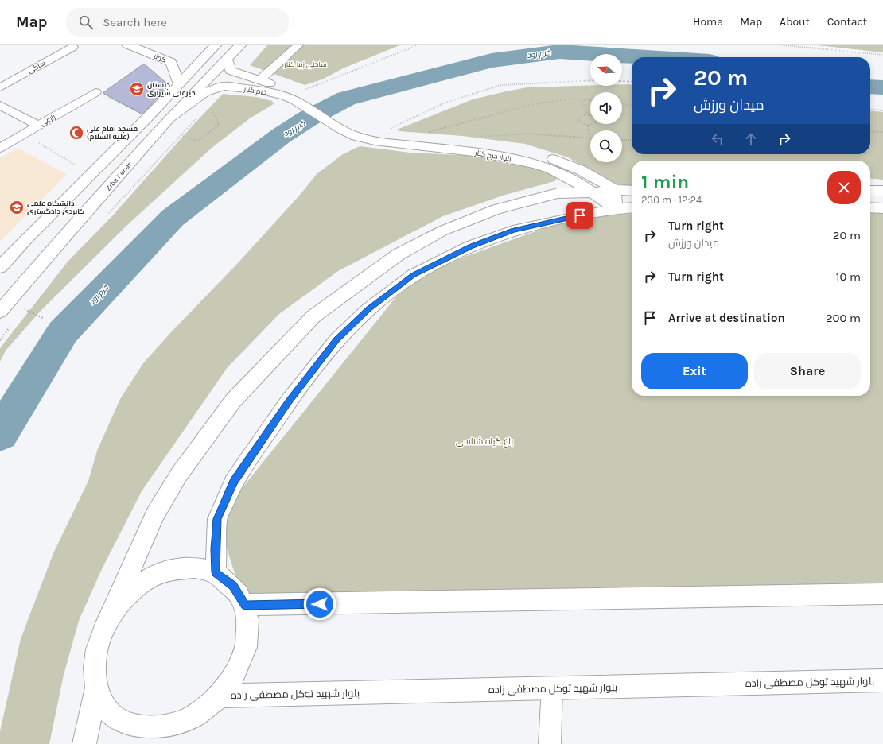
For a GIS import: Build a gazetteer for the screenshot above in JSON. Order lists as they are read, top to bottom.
{
  "streets": {
    "main road": [
      "کوثر",
      "خرم کنار",
      "بلوار خرم کنار",
      "Ziba Kenar",
      "بلوار شهید توکل مصطفی زاده"
    ],
    "street": ["ساکی", "زارعی"]
  },
  "crossings": [
    ["خرم کنار", "بلوار خرم کنار"],
    ["خرم کنار", "Ziba Kenar"]
  ],
  "water": ["خرم رود"],
  "parks": ["ساحلی زیبا کنار", "باغ گیاه شناسی"],
  "places": {
    "school or university": ["دبستان خیرعلی شیرازی", "دانشگاه علمی کابردی دادگستری"],
    "mosque": ["مسجد امام علی (علیه السلام)"]
  },
  "north": "left",
  "page": {
    "header": "Map",
    "search": "Search here",
    "nav": [
      "Home",
      "Map",
      "About",
      "Contact"
    ],
    "turn": ["20 m", "میدان ورزش"],
    "heading": ["1 min", "230 m · 12:24"],
    "list": [
      {
        "name": "Turn right",
        "note": "میدان ورزش",
        "value": "20 m"
      },
      {
        "name": "Turn right",
        "value": "10 m"
      },
      {
        "name": "Arrive at destination",
        "value": "200 m"
      }
    ],
    "buttons": ["Exit", "Share"]
  }
}
